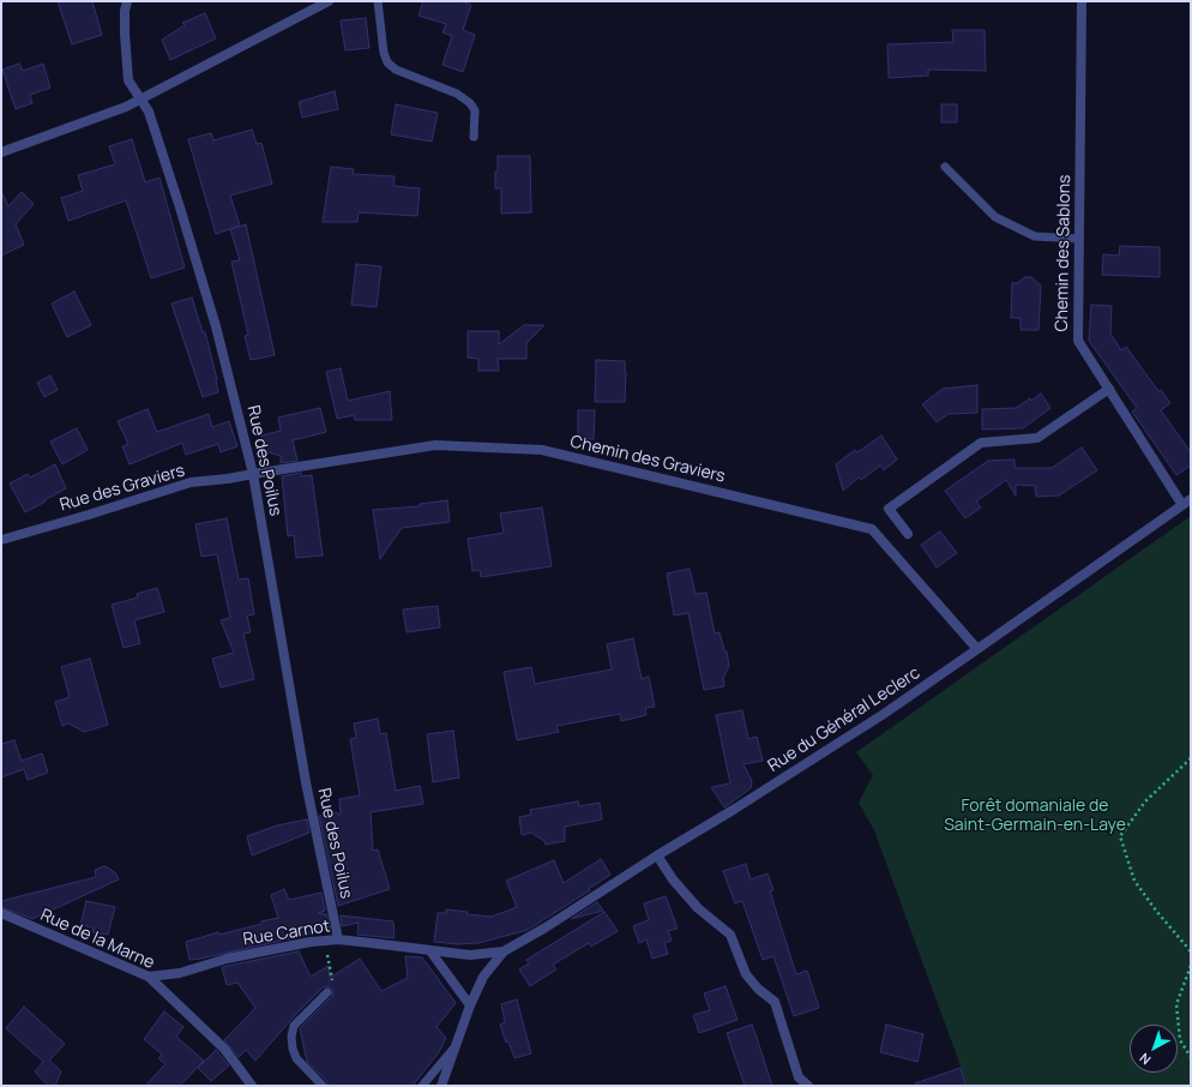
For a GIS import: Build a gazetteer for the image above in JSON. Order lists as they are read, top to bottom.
{
  "streets": {
    "street": [
      "Chemin des Sablons",
      "Chemin des Graviers",
      "Rue des Poilus",
      "Rue des Graviers",
      "Rue du Général Leclerc",
      "Rue Carnot",
      "Rue de la Marne"
    ]
  },
  "crossings": [
    ["Chemin des Sablons", "Rue du Général Leclerc"],
    ["Chemin des Graviers", "Rue des Poilus"],
    ["Chemin des Graviers", "Rue des Graviers"],
    ["Chemin des Graviers", "Rue du Général Leclerc"],
    ["Rue des Poilus", "Rue des Graviers"],
    ["Rue des Poilus", "Rue Carnot"],
    ["Rue du Général Leclerc", "Rue Carnot"],
    ["Rue Carnot", "Rue de la Marne"]
  ],
  "parks": ["Forêt domaniale de Saint-Germain-en-Laye"],
  "north": "bottom left"
}
